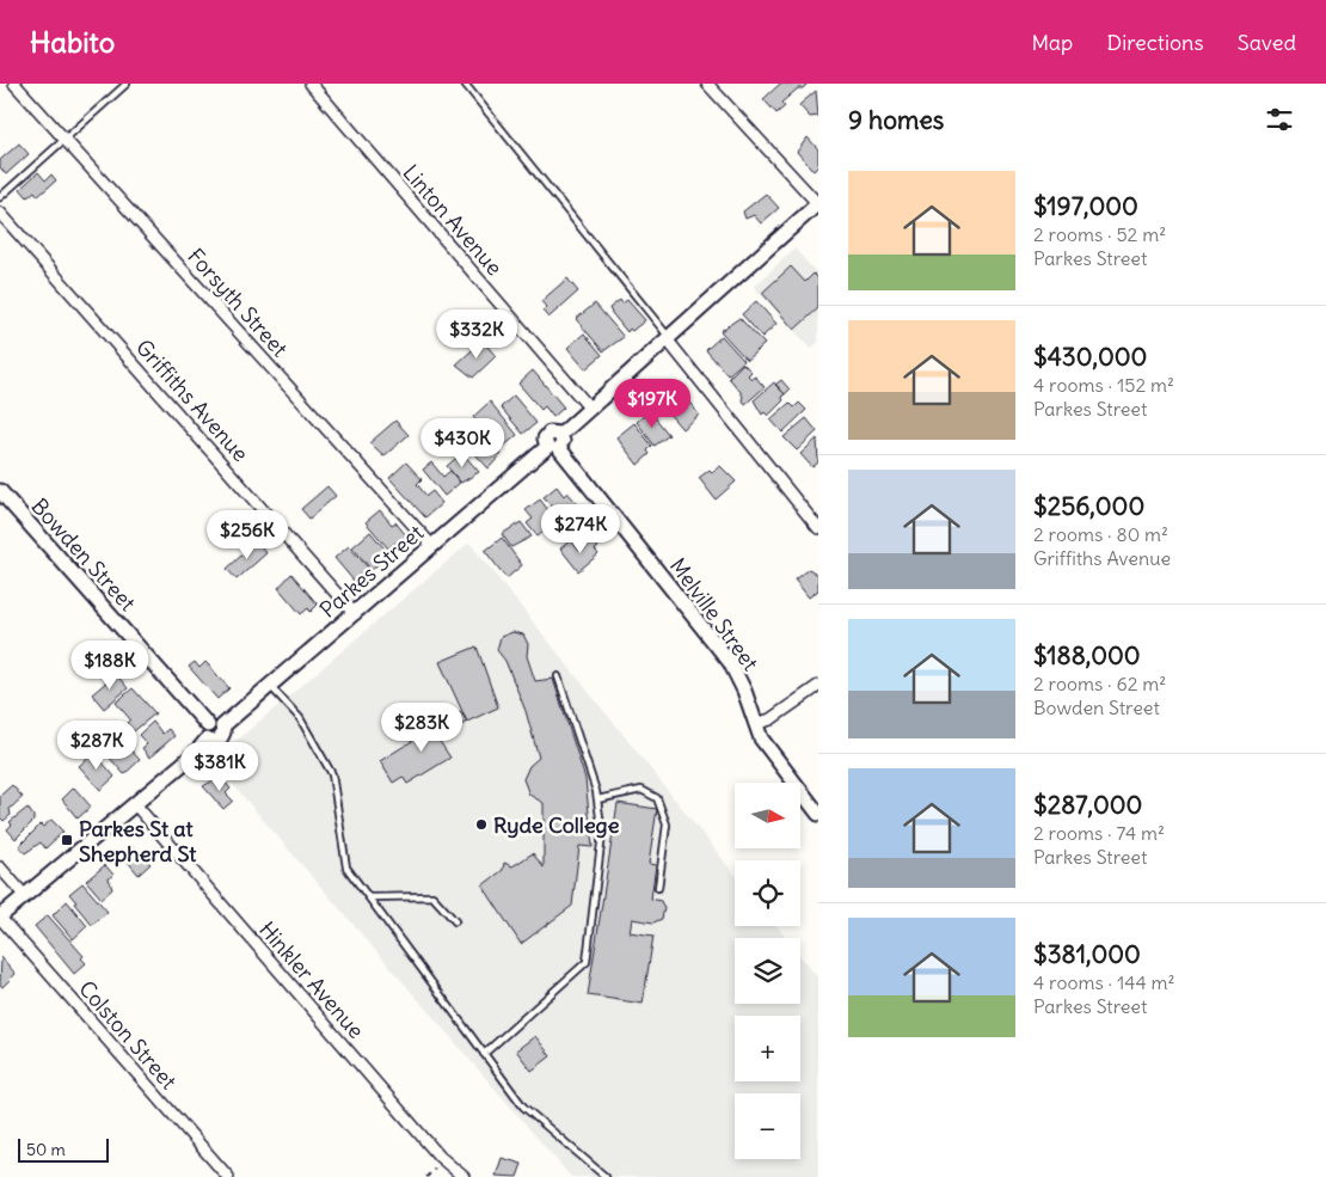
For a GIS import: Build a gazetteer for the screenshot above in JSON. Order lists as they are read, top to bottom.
{
  "streets": {
    "street": [
      "Linton Avenue",
      "Forsyth Street",
      "Griffiths Avenue",
      "Bowden Street",
      "Parkes Street",
      "Melville Street",
      "Hinkler Avenue",
      "Colston Street"
    ]
  },
  "crossings": [
    ["Linton Avenue", "Parkes Street"],
    ["Forsyth Street", "Parkes Street"],
    ["Griffiths Avenue", "Parkes Street"],
    ["Bowden Street", "Parkes Street"],
    ["Parkes Street", "Melville Street"],
    ["Parkes Street", "Hinkler Avenue"]
  ],
  "places": {
    "other": ["Ryde College"],
    "transit": ["Parkes St at Shepherd St"]
  },
  "scale_bar": "50 m",
  "north": "right",
  "page": {
    "header": "Habito",
    "nav": ["Map", "Directions", "Saved"],
    "heading": "9 homes",
    "list": [
      {
        "name": "$197,000",
        "note": "2 rooms · 52 m² · Parkes Street"
      },
      {
        "name": "$430,000",
        "note": "4 rooms · 152 m² · Parkes Street"
      },
      {
        "name": "$256,000",
        "note": "2 rooms · 80 m² · Griffiths Avenue"
      },
      {
        "name": "$188,000",
        "note": "2 rooms · 62 m² · Bowden Street"
      },
      {
        "name": "$287,000",
        "note": "2 rooms · 74 m² · Parkes Street"
      },
      {
        "name": "$381,000",
        "note": "4 rooms · 144 m² · Parkes Street"
      }
    ],
    "price": [
      "$332K",
      "$197K",
      "$430K",
      "$274K",
      "$256K",
      "$188K",
      "$283K",
      "$287K",
      "$381K"
    ],
    "map_buttons": ["+", "−"],
    "scale": "50 m"
  }
}
